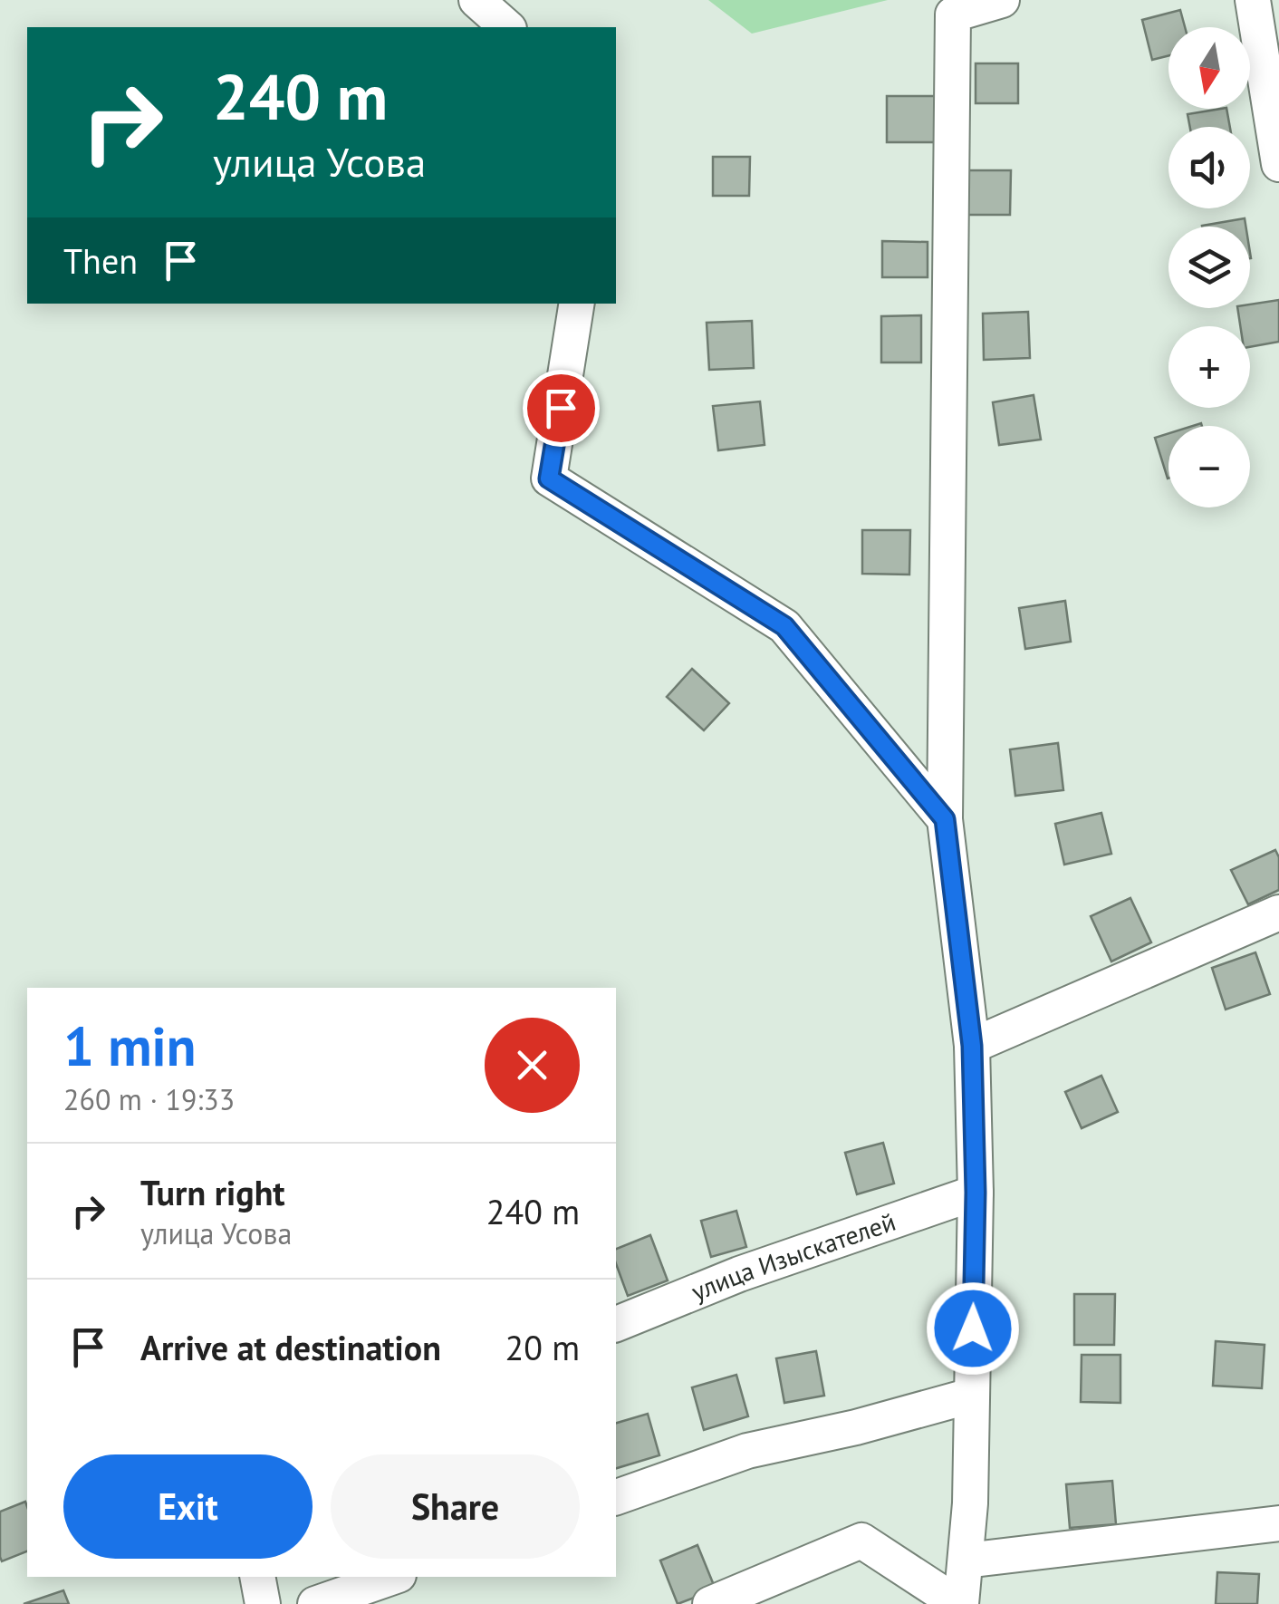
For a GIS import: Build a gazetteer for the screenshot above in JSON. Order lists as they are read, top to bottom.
{
  "streets": {
    "street": ["улица Изыскателей"]
  },
  "north": "bottom",
  "page": {
    "map_buttons": ["+", "−"],
    "turn": ["240 m", "улица Усова"],
    "then": "Then",
    "heading": ["1 min", "260 m · 19:33"],
    "list": [
      {
        "name": "Turn right",
        "note": "улица Усова",
        "value": "240 m"
      },
      {
        "name": "Arrive at destination",
        "value": "20 m"
      }
    ],
    "buttons": ["Exit", "Share"]
  }
}
